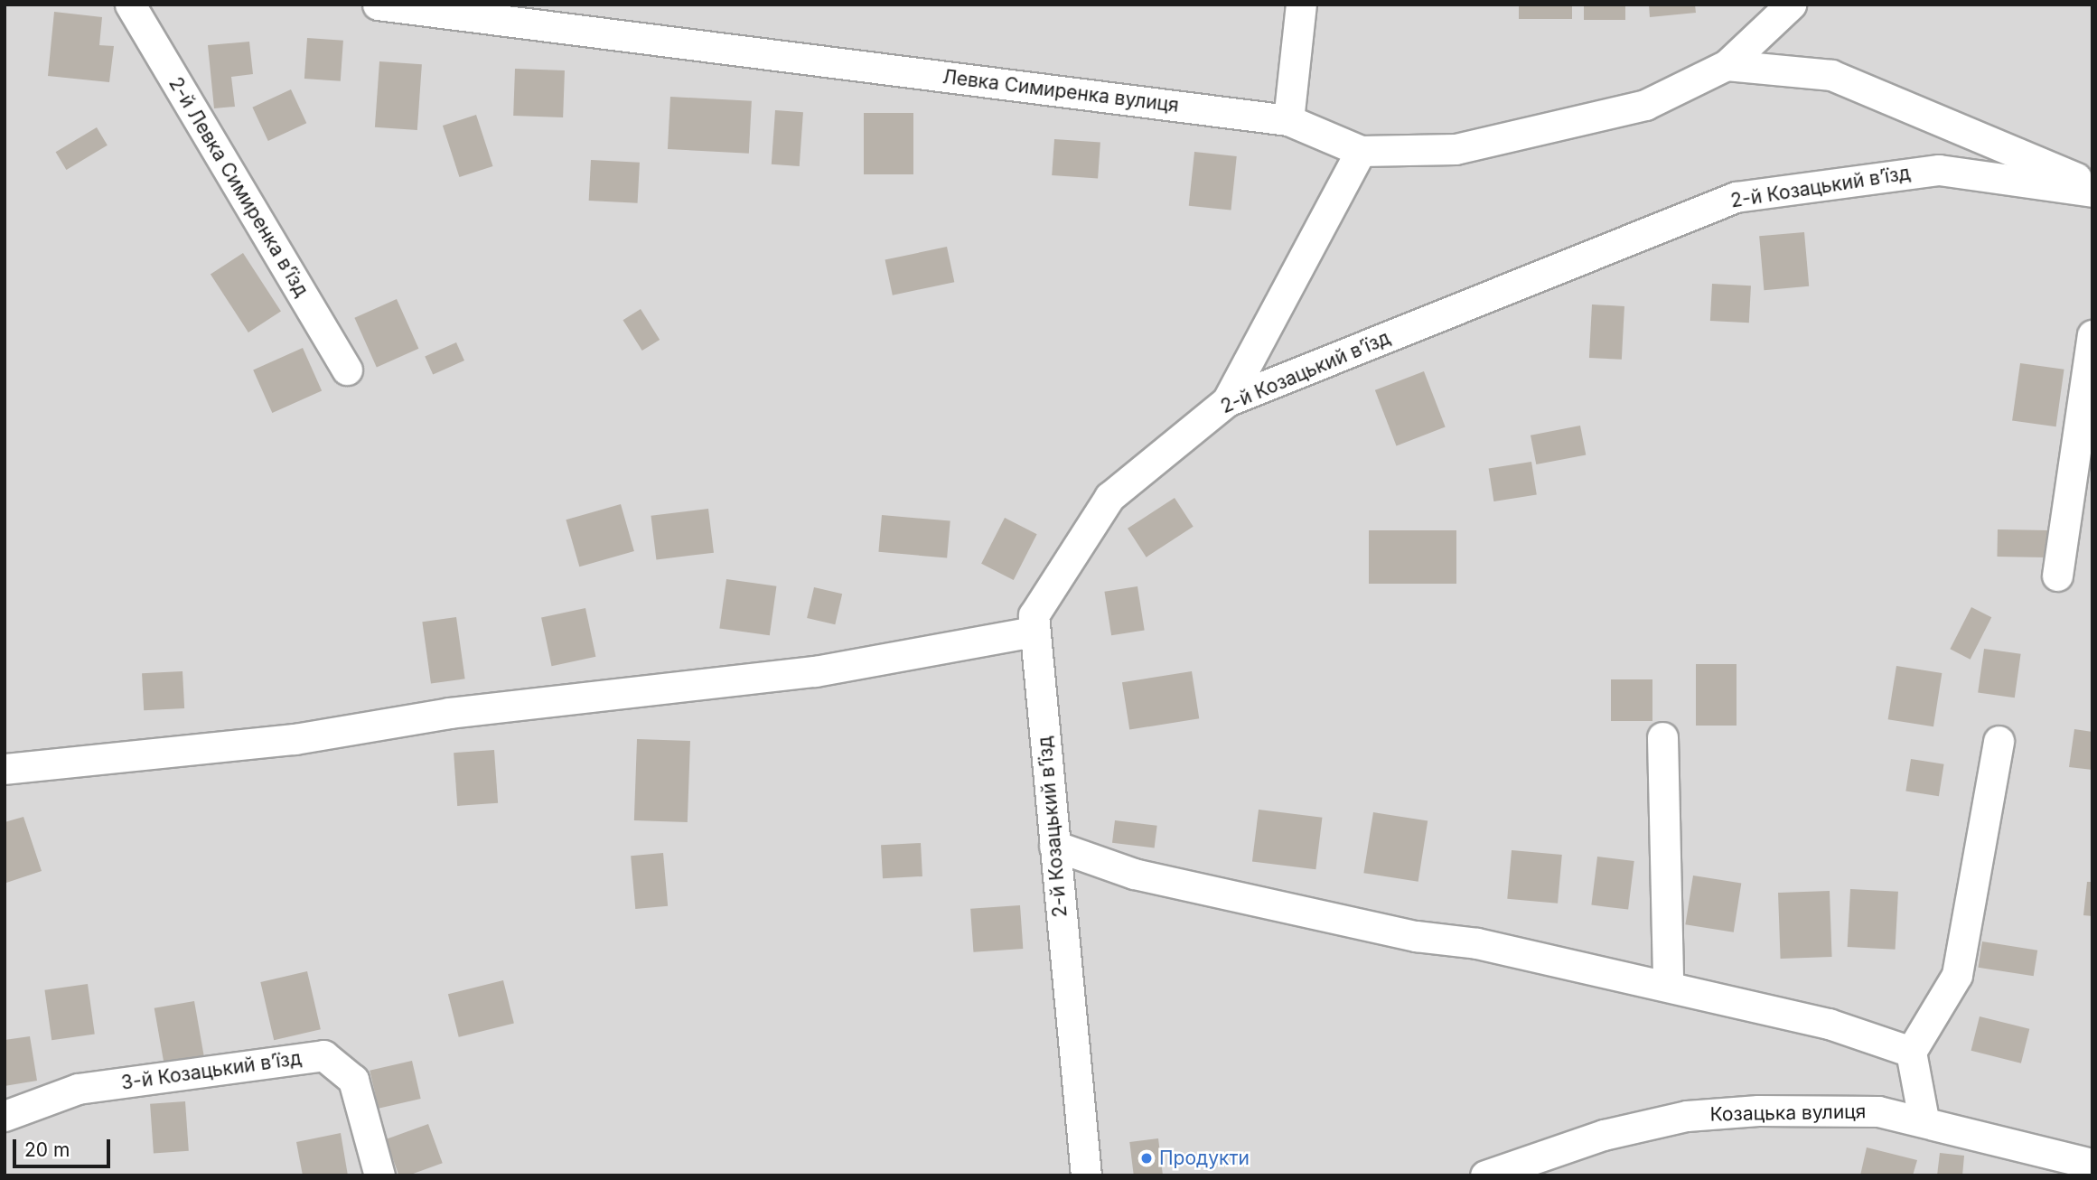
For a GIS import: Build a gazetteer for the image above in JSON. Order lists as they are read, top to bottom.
{
  "streets": {
    "street": [
      "Левка Симиренка вулиця",
      "2-й Левка Симиренка в’їзд",
      "2-й Козацький в’їзд",
      "3-й Козацький в’їзд",
      "Козацька вулиця"
    ]
  },
  "places": ["Продукти"],
  "scale_bar": "20 m"
}
